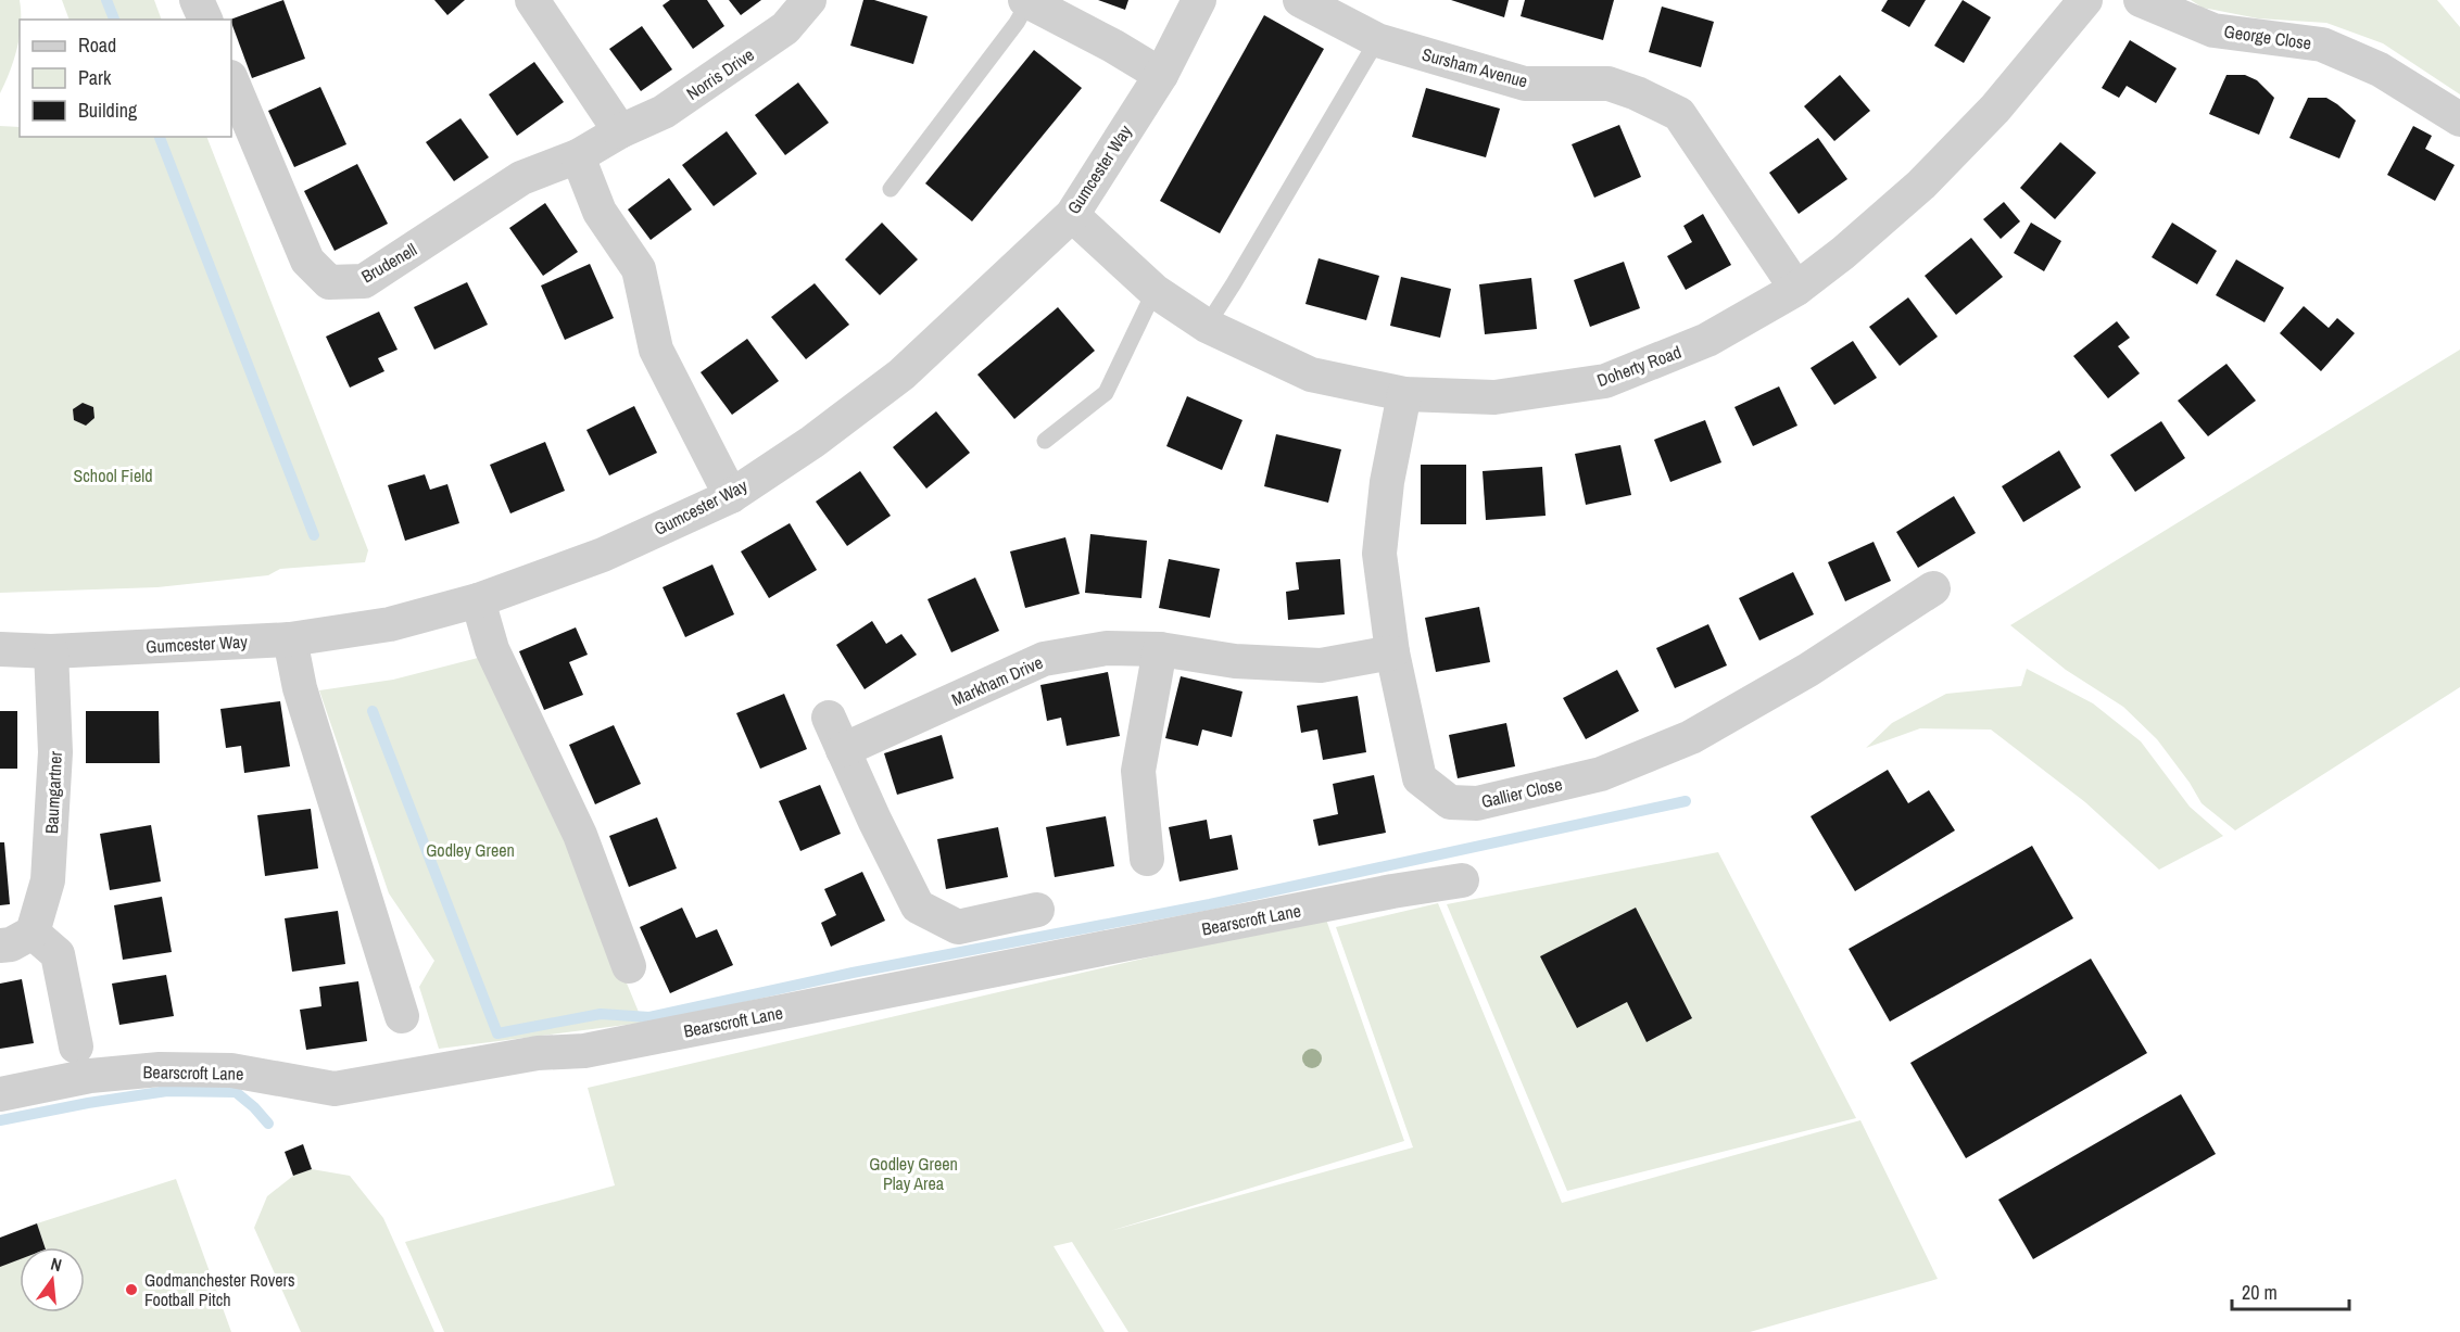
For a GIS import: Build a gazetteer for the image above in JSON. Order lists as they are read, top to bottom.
{
  "streets": {
    "street": [
      "George Close",
      "Sursham Avenue",
      "Norris Drive",
      "Gumcester Way",
      "Brudenell",
      "Doherty Road",
      "Markham Drive",
      "Baumgartner",
      "Gallier Close",
      "Bearscroft Lane"
    ]
  },
  "crossings": [
    ["Sursham Avenue", "Doherty Road"],
    ["Norris Drive", "Brudenell"],
    ["Gumcester Way", "Doherty Road"],
    ["Gumcester Way", "Baumgartner"],
    ["Doherty Road", "Gallier Close"],
    ["Markham Drive", "Gallier Close"]
  ],
  "parks": ["School Field", "Godley Green", "Godley Green Play Area"],
  "places": ["Godmanchester Rovers Football Pitch"],
  "legend": ["Road", "Park", "Building"],
  "scale_bar": "20 m",
  "north": "top"
}
